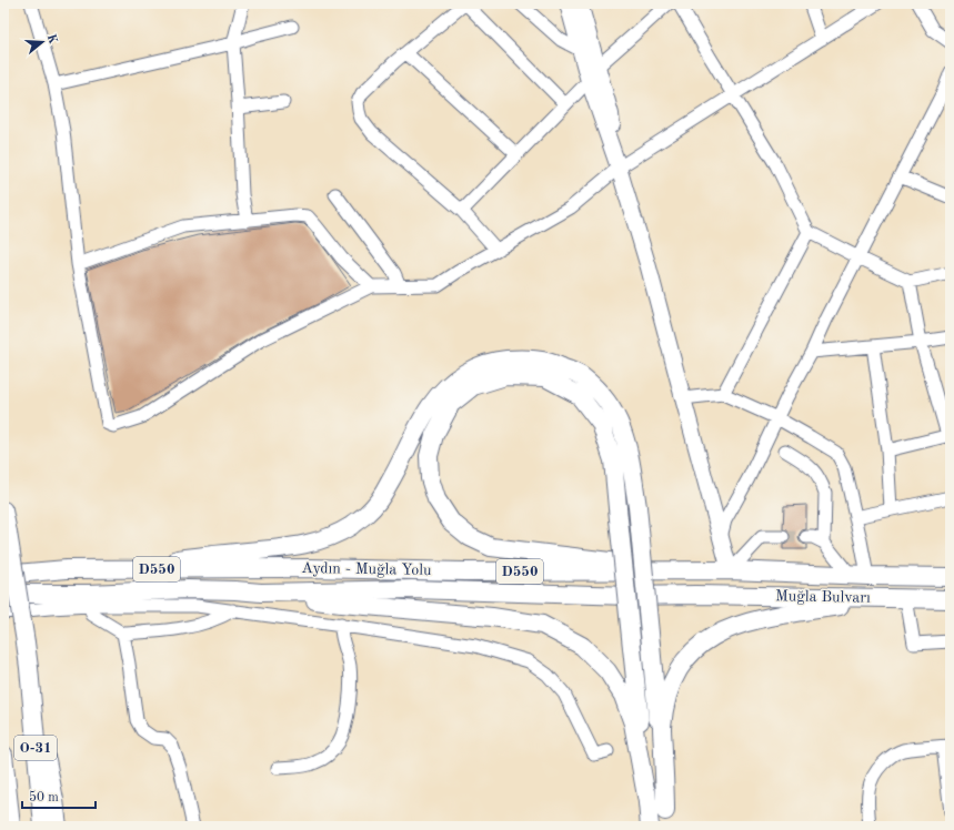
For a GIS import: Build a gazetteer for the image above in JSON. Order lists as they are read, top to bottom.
{
  "streets": {
    "highway": [
      "D550",
      "Aydın - Muğla Yolu",
      "Muğla Bulvarı",
      "O-31"
    ]
  },
  "crossings": [
    ["Aydın - Muğla Yolu", "Muğla Bulvarı"]
  ],
  "scale_bar": "50 m",
  "north": "right"
}
